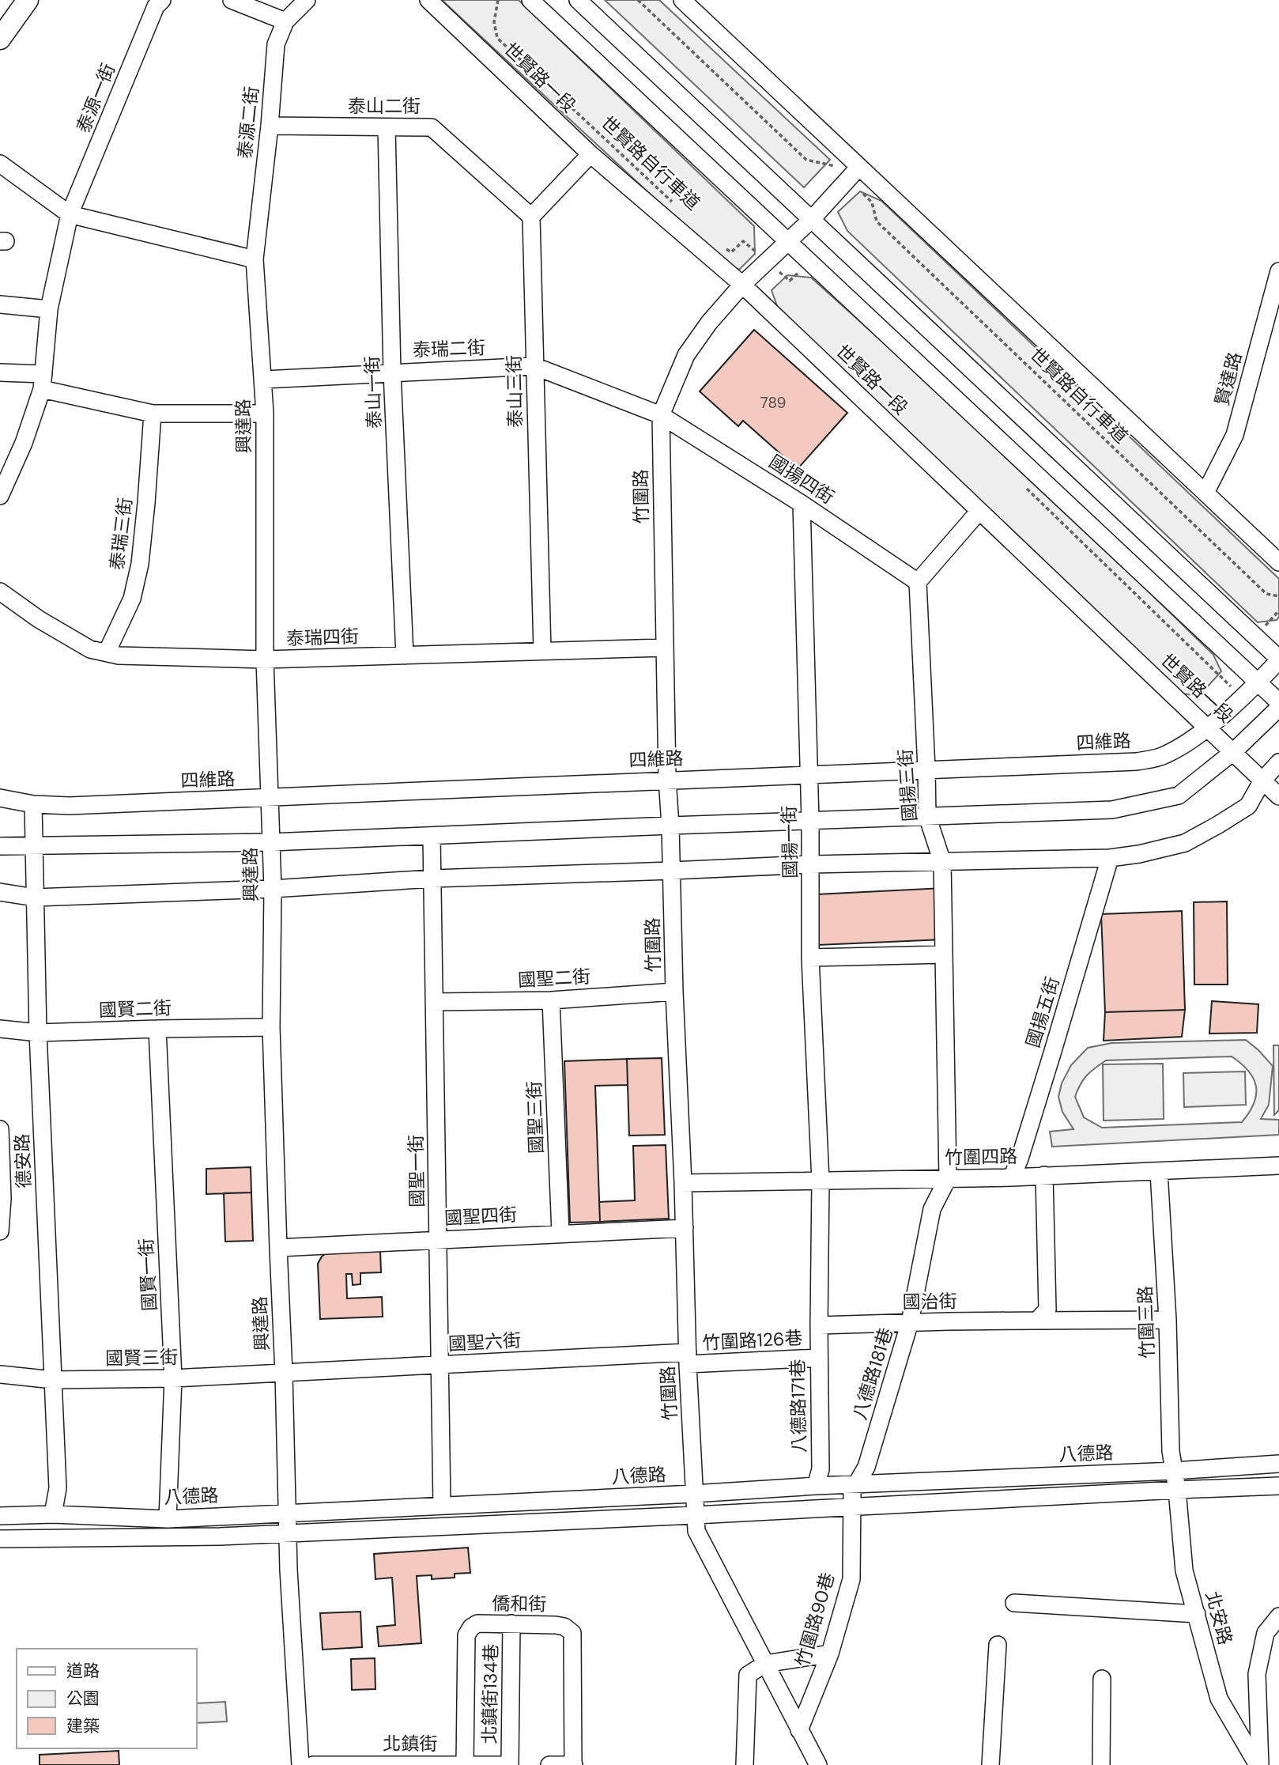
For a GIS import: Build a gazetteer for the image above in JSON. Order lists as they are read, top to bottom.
{
  "streets": {
    "street": [
      "世賢路一段",
      "泰源一街",
      "泰山二街",
      "泰源二街",
      "泰瑞二街",
      "賢達路",
      "泰山三街",
      "泰山一街",
      "興達路",
      "國揚四街",
      "竹圍路",
      "泰瑞三街",
      "泰瑞四街",
      "四維路",
      "國揚三街",
      "國揚一街",
      "國聖二街",
      "國賢二街",
      "國揚五街",
      "國聖三街",
      "竹圍四路",
      "德安路",
      "國聖一街",
      "國聖四街",
      "國賢一街",
      "國治街",
      "竹圍三路",
      "竹圍路126巷",
      "國聖六街",
      "國賢三街",
      "八德路181巷",
      "八德路171巷",
      "八德路",
      "僑和街",
      "北安路",
      "竹圍路90巷",
      "北鎮街134巷",
      "北鎮街"
    ],
    "path": ["世賢路自行車道"]
  },
  "crossings": [
    ["世賢路一段", "竹圍路"],
    ["世賢路一段", "四維路"],
    ["泰山二街", "泰源二街"],
    ["泰山二街", "泰山三街"],
    ["泰山二街", "泰山一街"],
    ["泰源二街", "興達路"],
    ["泰瑞二街", "泰山三街"],
    ["泰瑞二街", "泰山一街"],
    ["泰瑞二街", "興達路"],
    ["泰瑞二街", "國揚四街"],
    ["泰瑞二街", "竹圍路"],
    ["泰山三街", "泰瑞四街"],
    ["泰山一街", "泰瑞四街"],
    ["興達路", "泰瑞四街"],
    ["興達路", "四維路"],
    ["興達路", "國賢二街"],
    ["興達路", "國聖四街"],
    ["興達路", "國聖六街"],
    ["興達路", "國賢三街"],
    ["興達路", "八德路"],
    ["國揚四街", "竹圍路"],
    ["國揚四街", "國揚三街"],
    ["國揚四街", "國揚一街"],
    ["竹圍路", "泰瑞四街"],
    ["竹圍路", "四維路"],
    ["竹圍路", "國聖二街"],
    ["竹圍路", "竹圍四路"],
    ["竹圍路", "國聖四街"],
    ["竹圍路", "竹圍路126巷"],
    ["竹圍路", "國聖六街"],
    ["竹圍路", "八德路"],
    ["竹圍路", "竹圍路90巷"],
    ["泰瑞三街", "泰瑞四街"],
    ["四維路", "國揚三街"],
    ["四維路", "國揚一街"],
    ["四維路", "德安路"],
    ["國揚三街", "竹圍四路"],
    ["國揚三街", "八德路181巷"],
    ["國揚一街", "竹圍四路"],
    ["國聖二街", "國聖三街"],
    ["國聖二街", "國聖一街"],
    ["國賢二街", "德安路"],
    ["國賢二街", "國賢一街"],
    ["國揚五街", "竹圍四路"],
    ["國聖三街", "國聖四街"],
    ["竹圍四路", "竹圍三路"],
    ["竹圍四路", "八德路181巷"],
    ["德安路", "國賢三街"],
    ["德安路", "八德路"],
    ["國聖一街", "國聖四街"],
    ["國聖一街", "國聖六街"],
    ["國聖一街", "八德路"],
    ["國賢一街", "國賢三街"],
    ["國賢一街", "八德路"],
    ["國治街", "竹圍三路"],
    ["國治街", "八德路181巷"],
    ["國治街", "八德路171巷"],
    ["竹圍三路", "八德路"],
    ["竹圍三路", "北安路"],
    ["竹圍路126巷", "國聖六街"],
    ["竹圍路126巷", "八德路171巷"],
    ["國聖六街", "國賢三街"],
    ["八德路181巷", "八德路"],
    ["八德路181巷", "竹圍路90巷"],
    ["八德路171巷", "八德路"],
    ["八德路", "北安路"],
    ["八德路", "竹圍路90巷"],
    ["僑和街", "北鎮街134巷"],
    ["僑和街", "北鎮街"],
    ["北鎮街134巷", "北鎮街"]
  ],
  "house_numbers": ["789"],
  "legend": ["道路", "公園", "建築"]
}
